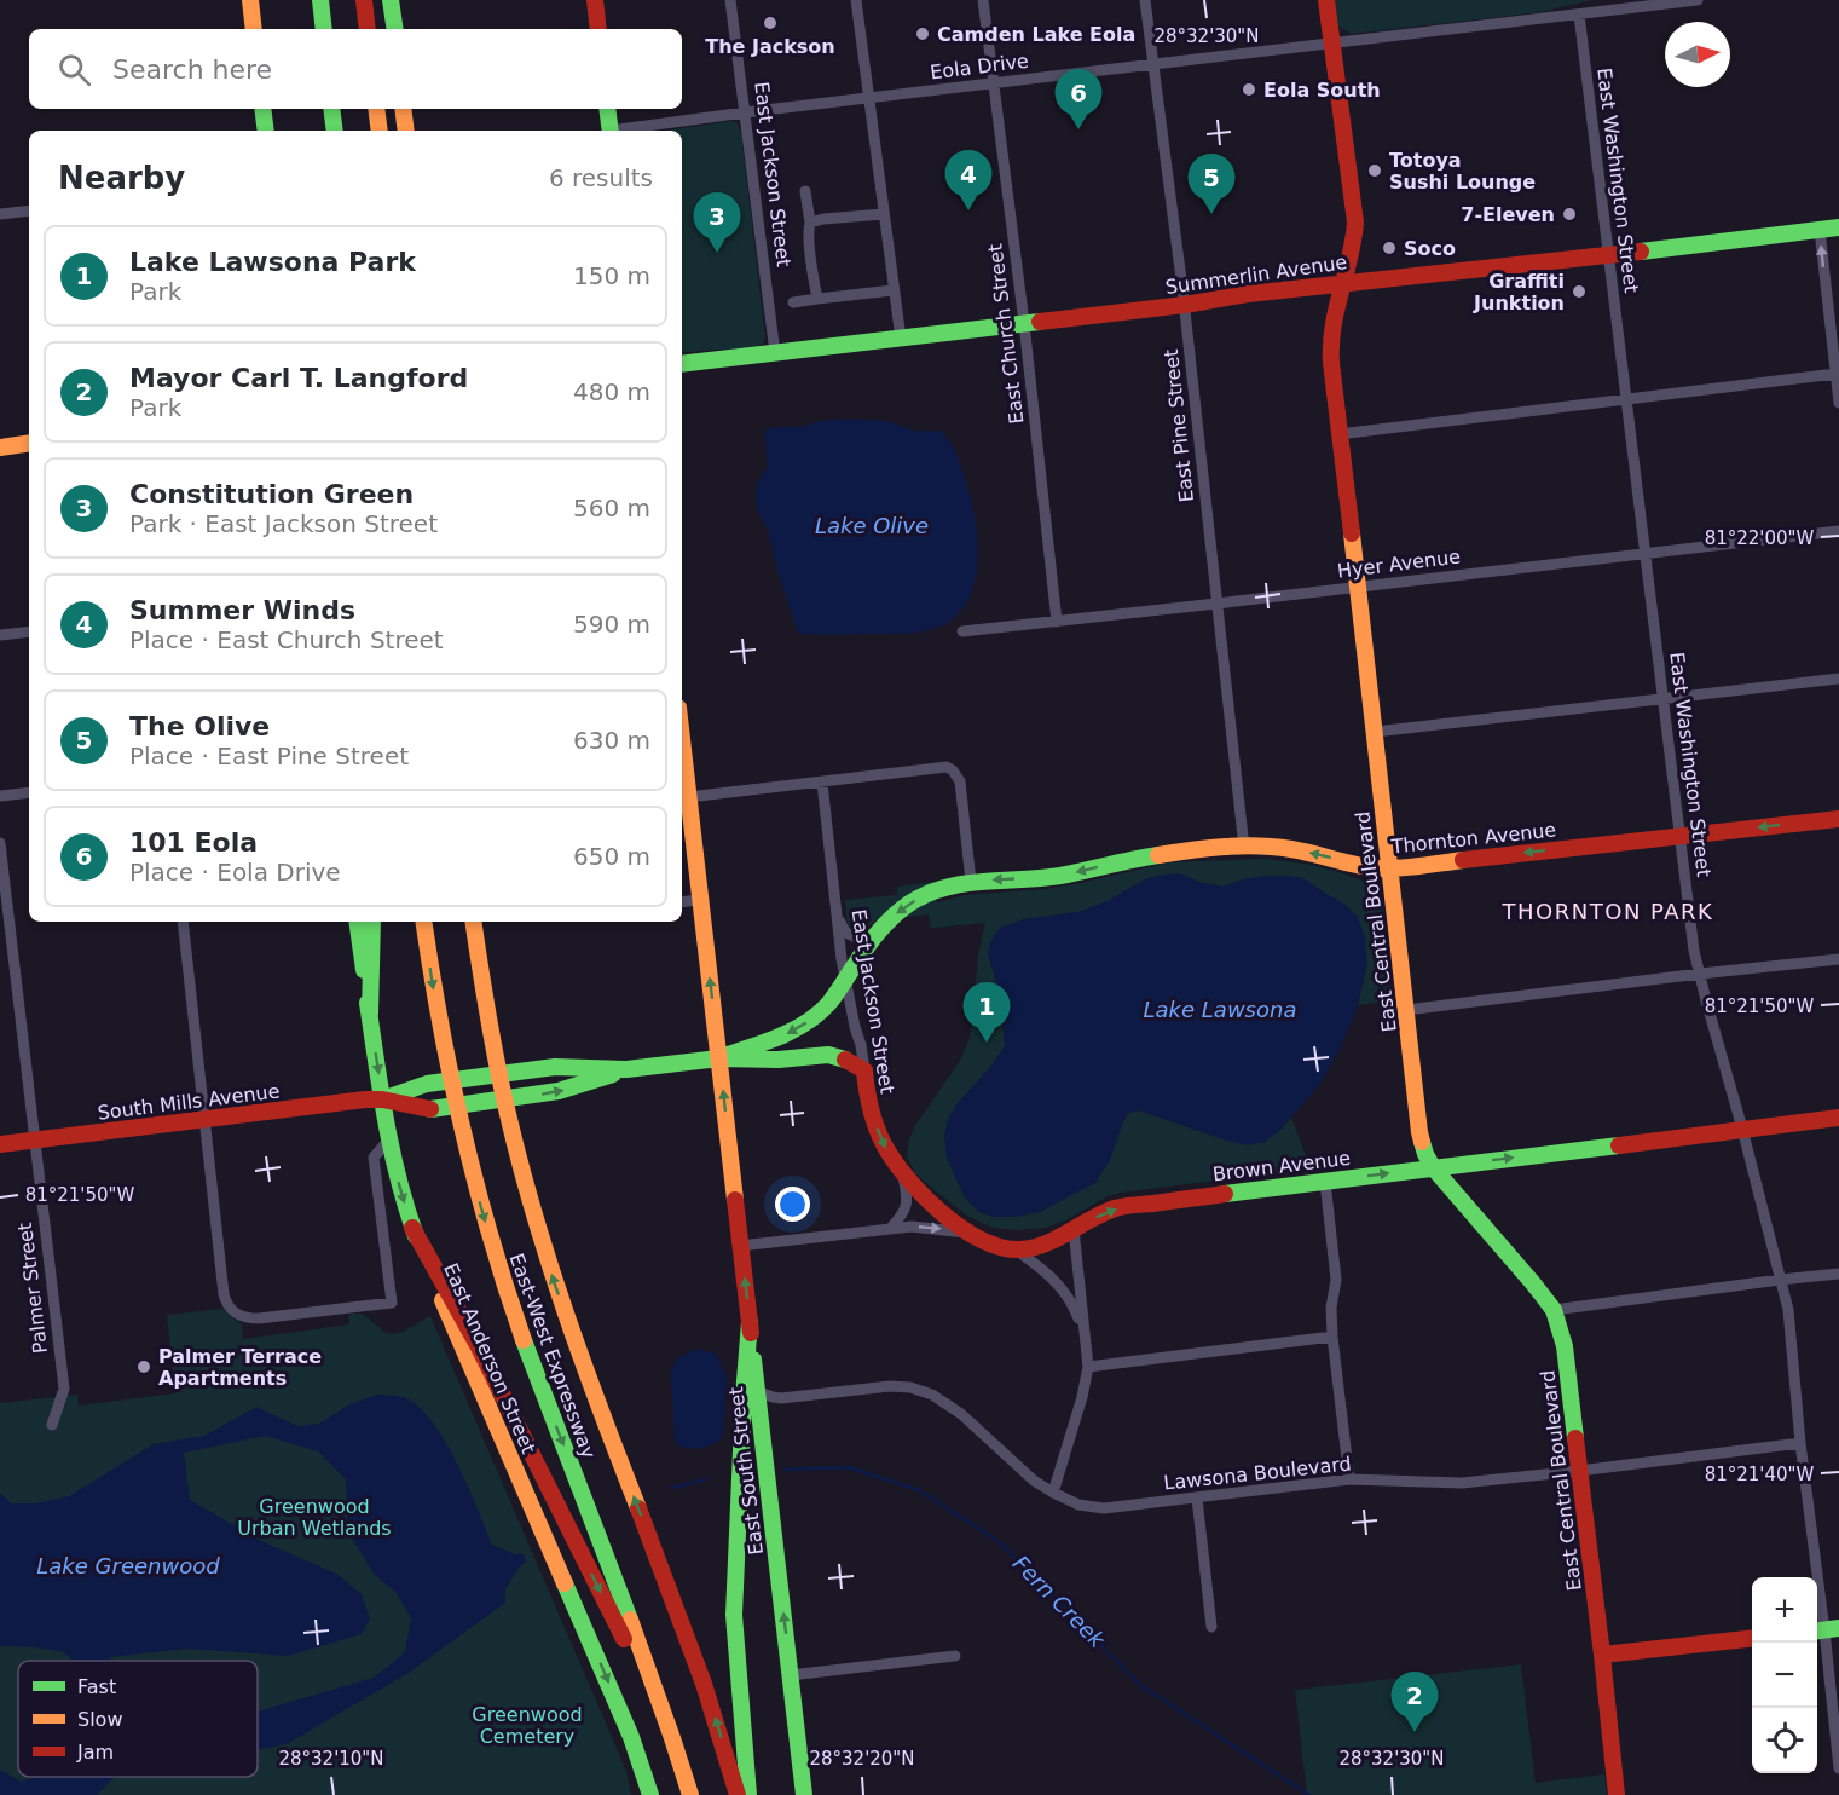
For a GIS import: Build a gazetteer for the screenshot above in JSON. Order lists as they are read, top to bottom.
{
  "streets": {
    "main road": [
      "East Jackson Street",
      "Summerlin Avenue",
      "Thornton Avenue",
      "East Central Boulevard",
      "South Mills Avenue",
      "Brown Avenue",
      "East-West Expressway",
      "East Anderson Street",
      "East South Street"
    ],
    "street": [
      "Eola Drive",
      "East Washington Street",
      "East Church Street",
      "East Pine Street",
      "Hyer Avenue",
      "Palmer Street",
      "Lawsona Boulevard"
    ]
  },
  "crossings": [
    ["Eola Drive", "East Jackson Street"],
    ["Eola Drive", "East Washington Street"],
    ["Eola Drive", "East Church Street"],
    ["Eola Drive", "East Pine Street"],
    ["Eola Drive", "East Central Boulevard"],
    ["East Jackson Street", "Summerlin Avenue"],
    ["East Jackson Street", "Thornton Avenue"],
    ["East Jackson Street", "South Mills Avenue"],
    ["East Washington Street", "Summerlin Avenue"],
    ["East Washington Street", "Hyer Avenue"],
    ["East Washington Street", "Thornton Avenue"],
    ["East Washington Street", "Brown Avenue"],
    ["East Washington Street", "Lawsona Boulevard"],
    ["Summerlin Avenue", "East Church Street"],
    ["Summerlin Avenue", "East Pine Street"],
    ["Summerlin Avenue", "East Central Boulevard"],
    ["East Church Street", "Hyer Avenue"],
    ["East Pine Street", "Hyer Avenue"],
    ["East Pine Street", "Thornton Avenue"],
    ["Hyer Avenue", "East Central Boulevard"],
    ["Thornton Avenue", "East Central Boulevard"],
    ["Thornton Avenue", "South Mills Avenue"],
    ["Thornton Avenue", "East South Street"],
    ["East Central Boulevard", "Brown Avenue"],
    ["East Central Boulevard", "Lawsona Boulevard"],
    ["South Mills Avenue", "Palmer Street"],
    ["South Mills Avenue", "East Anderson Street"],
    ["South Mills Avenue", "East South Street"],
    ["East South Street", "Lawsona Boulevard"]
  ],
  "one_way": ["Thornton Avenue", "Brown Avenue"],
  "districts": ["THORNTON PARK"],
  "water": [
    "Lake Olive",
    "Lake Lawsona",
    "Lake Greenwood",
    "Fern Creek"
  ],
  "parks": ["Greenwood Urban Wetlands", "Greenwood Cemetery"],
  "places": [
    "The Jackson",
    "Camden Lake Eola",
    "Eola South",
    "Totoya Sushi Lounge",
    "7-Eleven",
    "Soco",
    "Graffiti Junktion",
    "Palmer Terrace Apartments"
  ],
  "legend": ["Fast", "Slow", "Jam"],
  "north": "right",
  "page": {
    "search": "Search here",
    "pins": [
      "6",
      "4",
      "5",
      "3",
      "1",
      "2"
    ],
    "heading": ["Nearby", "6 results"],
    "list": [
      {
        "mark": "1",
        "name": "Lake Lawsona Park",
        "note": "Park",
        "value": "150 m"
      },
      {
        "mark": "2",
        "name": "Mayor Carl T. Langford",
        "note": "Park",
        "value": "480 m"
      },
      {
        "mark": "3",
        "name": "Constitution Green",
        "note": "Park · East Jackson Street",
        "value": "560 m"
      },
      {
        "mark": "4",
        "name": "Summer Winds",
        "note": "Place · East Church Street",
        "value": "590 m"
      },
      {
        "mark": "5",
        "name": "The Olive",
        "note": "Place · East Pine Street",
        "value": "630 m"
      },
      {
        "mark": "6",
        "name": "101 Eola",
        "note": "Place · Eola Drive",
        "value": "650 m"
      }
    ],
    "map_buttons": ["+", "−"]
  },
  "coordinates": [
    "28°32'30\"N",
    "81°22'00\"W",
    "81°21'50\"W",
    "81°21'40\"W",
    "28°32'10\"N",
    "28°32'20\"N"
  ]
}
